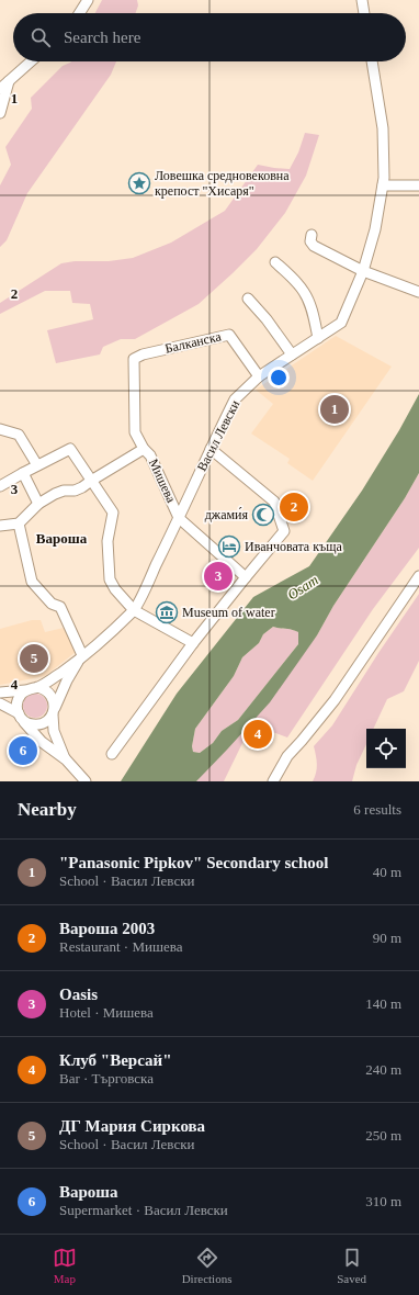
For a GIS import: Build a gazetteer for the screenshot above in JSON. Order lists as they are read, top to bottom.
{
  "streets": {
    "street": ["Балканска", "Васил Левски", "Мишева"]
  },
  "crossings": [
    ["Балканска", "Васил Левски"],
    ["Балканска", "Мишева"],
    ["Васил Левски", "Мишева"]
  ],
  "districts": ["Вароша"],
  "water": ["Osam"],
  "places": {
    "place": ["Ловешка средновековна крепост \"Хисаря\""],
    "mosque": ["джами́я"],
    "hotel": ["Иванчовата къща"],
    "museum": ["Museum of water"]
  },
  "page": {
    "search": "Search here",
    "pins": [
      "1",
      "2",
      "3",
      "5",
      "4",
      "6"
    ],
    "heading": ["Nearby", "6 results"],
    "list": [
      {
        "mark": "1",
        "name": "\"Panasonic Pipkov\" Secondary school",
        "note": "School · Васил Левски",
        "value": "40 m"
      },
      {
        "mark": "2",
        "name": "Вароша 2003",
        "note": "Restaurant · Мишева",
        "value": "90 m"
      },
      {
        "mark": "3",
        "name": "Oasis",
        "note": "Hotel · Мишева",
        "value": "140 m"
      },
      {
        "mark": "4",
        "name": "Клуб \"Версай\"",
        "note": "Bar · Търговска",
        "value": "240 m"
      },
      {
        "mark": "5",
        "name": "ДГ Мария Сиркова",
        "note": "School · Васил Левски",
        "value": "250 m"
      },
      {
        "mark": "6",
        "name": "Вароша",
        "note": "Supermarket · Васил Левски",
        "value": "310 m"
      }
    ],
    "nav": ["Map", "Directions", "Saved"]
  },
  "grid": {
    "rows": [
      "1",
      "2",
      "3",
      "4"
    ]
  }
}
